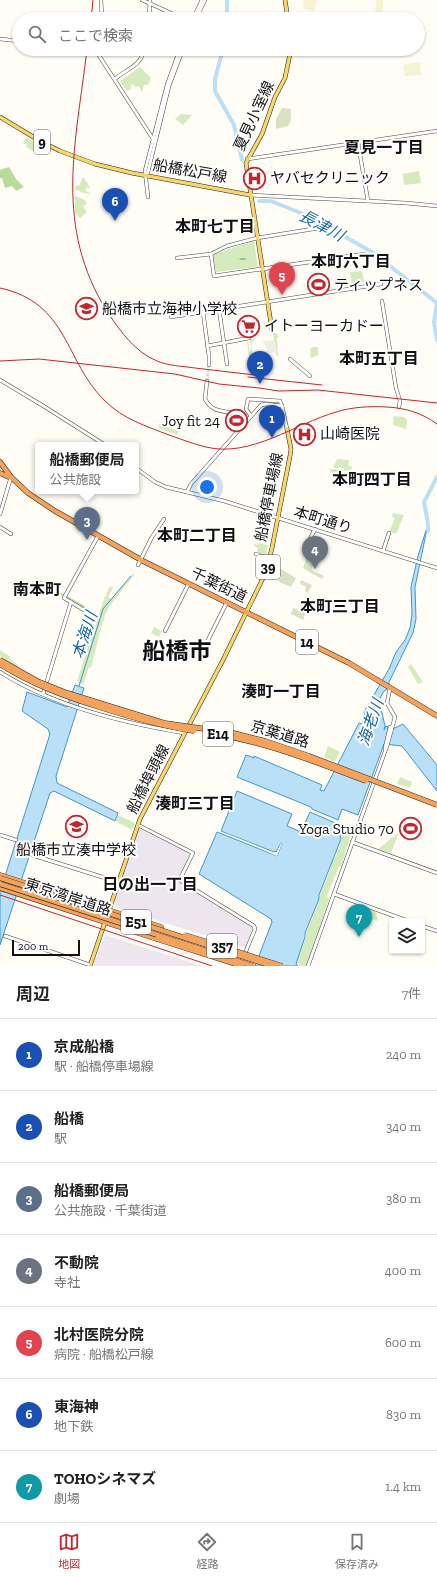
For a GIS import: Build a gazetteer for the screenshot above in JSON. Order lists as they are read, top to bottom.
{
  "streets": {
    "highway": [
      "千葉街道",
      "14",
      "E14",
      "京葉道路",
      "東京湾岸道路",
      "E51",
      "357"
    ],
    "main road": [
      "夏見小室線",
      "9",
      "船橋松戸線",
      "船橋停車場線",
      "39",
      "船橋埠頭線"
    ],
    "street": ["本町通り"]
  },
  "crossings": [
    ["夏見小室線", "船橋松戸線"],
    ["船橋停車場線", "本町通り"],
    ["船橋停車場線", "千葉街道"],
    ["船橋停車場線", "船橋埠頭線"],
    ["千葉街道", "船橋埠頭線"],
    ["船橋埠頭線", "東京湾岸道路"]
  ],
  "districts": [
    "夏見一丁目",
    "本町七丁目",
    "本町六丁目",
    "本町五丁目",
    "本町四丁目",
    "本町二丁目",
    "南本町",
    "本町三丁目",
    "船橋市",
    "湊町一丁目",
    "湊町三丁目",
    "日の出一丁目"
  ],
  "water": ["長津川", "本海川", "海老川"],
  "places": {
    "hospital": ["ヤバセクリニック", "山崎医院"],
    "sports": ["ティップネス", "Joy fit 24", "Yoga Studio 70"],
    "school or university": ["船橋市立海神小学校", "船橋市立湊中学校"],
    "supermarket": ["イトーヨーカドー"]
  },
  "scale_bar": "200 m",
  "page": {
    "search": "ここで検索",
    "pins": [
      "6",
      "5",
      "2",
      "1",
      "3",
      "4",
      "7"
    ],
    "popup": ["船橋郵便局", "公共施設"],
    "scale": "200 m",
    "heading": ["周辺", "7件"],
    "list": [
      {
        "mark": "1",
        "name": "京成船橋",
        "note": "駅 · 船橋停車場線",
        "value": "240 m"
      },
      {
        "mark": "2",
        "name": "船橋",
        "note": "駅",
        "value": "340 m"
      },
      {
        "mark": "3",
        "name": "船橋郵便局",
        "note": "公共施設 · 千葉街道",
        "value": "380 m"
      },
      {
        "mark": "4",
        "name": "不動院",
        "note": "寺社",
        "value": "400 m"
      },
      {
        "mark": "5",
        "name": "北村医院分院",
        "note": "病院 · 船橋松戸線",
        "value": "600 m"
      },
      {
        "mark": "6",
        "name": "東海神",
        "note": "地下鉄",
        "value": "830 m"
      },
      {
        "mark": "7",
        "name": "TOHOシネマズ",
        "note": "劇場",
        "value": "1.4 km"
      }
    ],
    "nav": ["地図", "経路", "保存済み"]
  }
}
